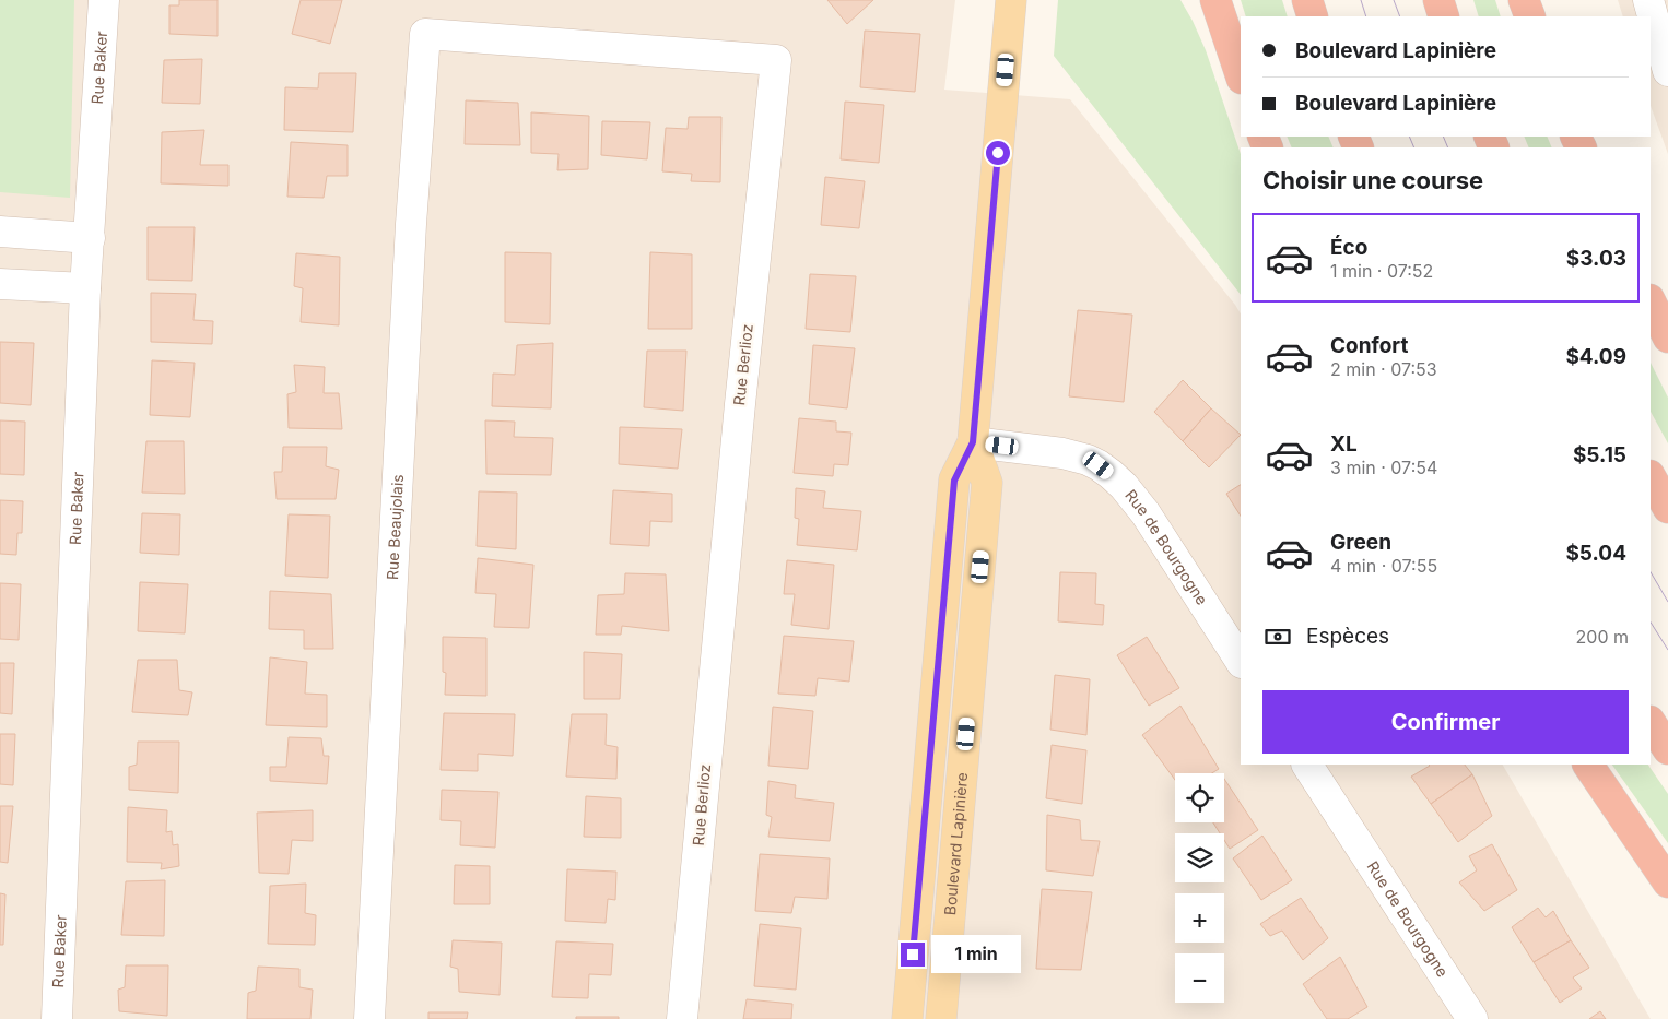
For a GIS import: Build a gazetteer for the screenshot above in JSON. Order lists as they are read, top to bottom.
{
  "streets": {
    "main road": ["Boulevard Lapinière"],
    "street": [
      "Rue Baker",
      "Rue Berlioz",
      "Rue Beaujolais",
      "Rue de Bourgogne"
    ]
  },
  "crossings": [
    ["Rue Berlioz", "Rue Beaujolais"],
    ["Rue de Bourgogne", "Boulevard Lapinière"]
  ],
  "page": {
    "banner": ["Boulevard Lapinière", "Boulevard Lapinière"],
    "heading": "Choisir une course",
    "list": [
      {
        "name": "Éco",
        "note": "1 min · 07:52",
        "value": "$3.03"
      },
      {
        "name": "Confort",
        "note": "2 min · 07:53",
        "value": "$4.09"
      },
      {
        "name": "XL",
        "note": "3 min · 07:54",
        "value": "$5.15"
      },
      {
        "name": "Green",
        "note": "4 min · 07:55",
        "value": "$5.04"
      }
    ],
    "pay": ["Espèces", "200 m"],
    "buttons": "Confirmer",
    "map_buttons": ["+", "−"],
    "bubble": "1 min"
  }
}
